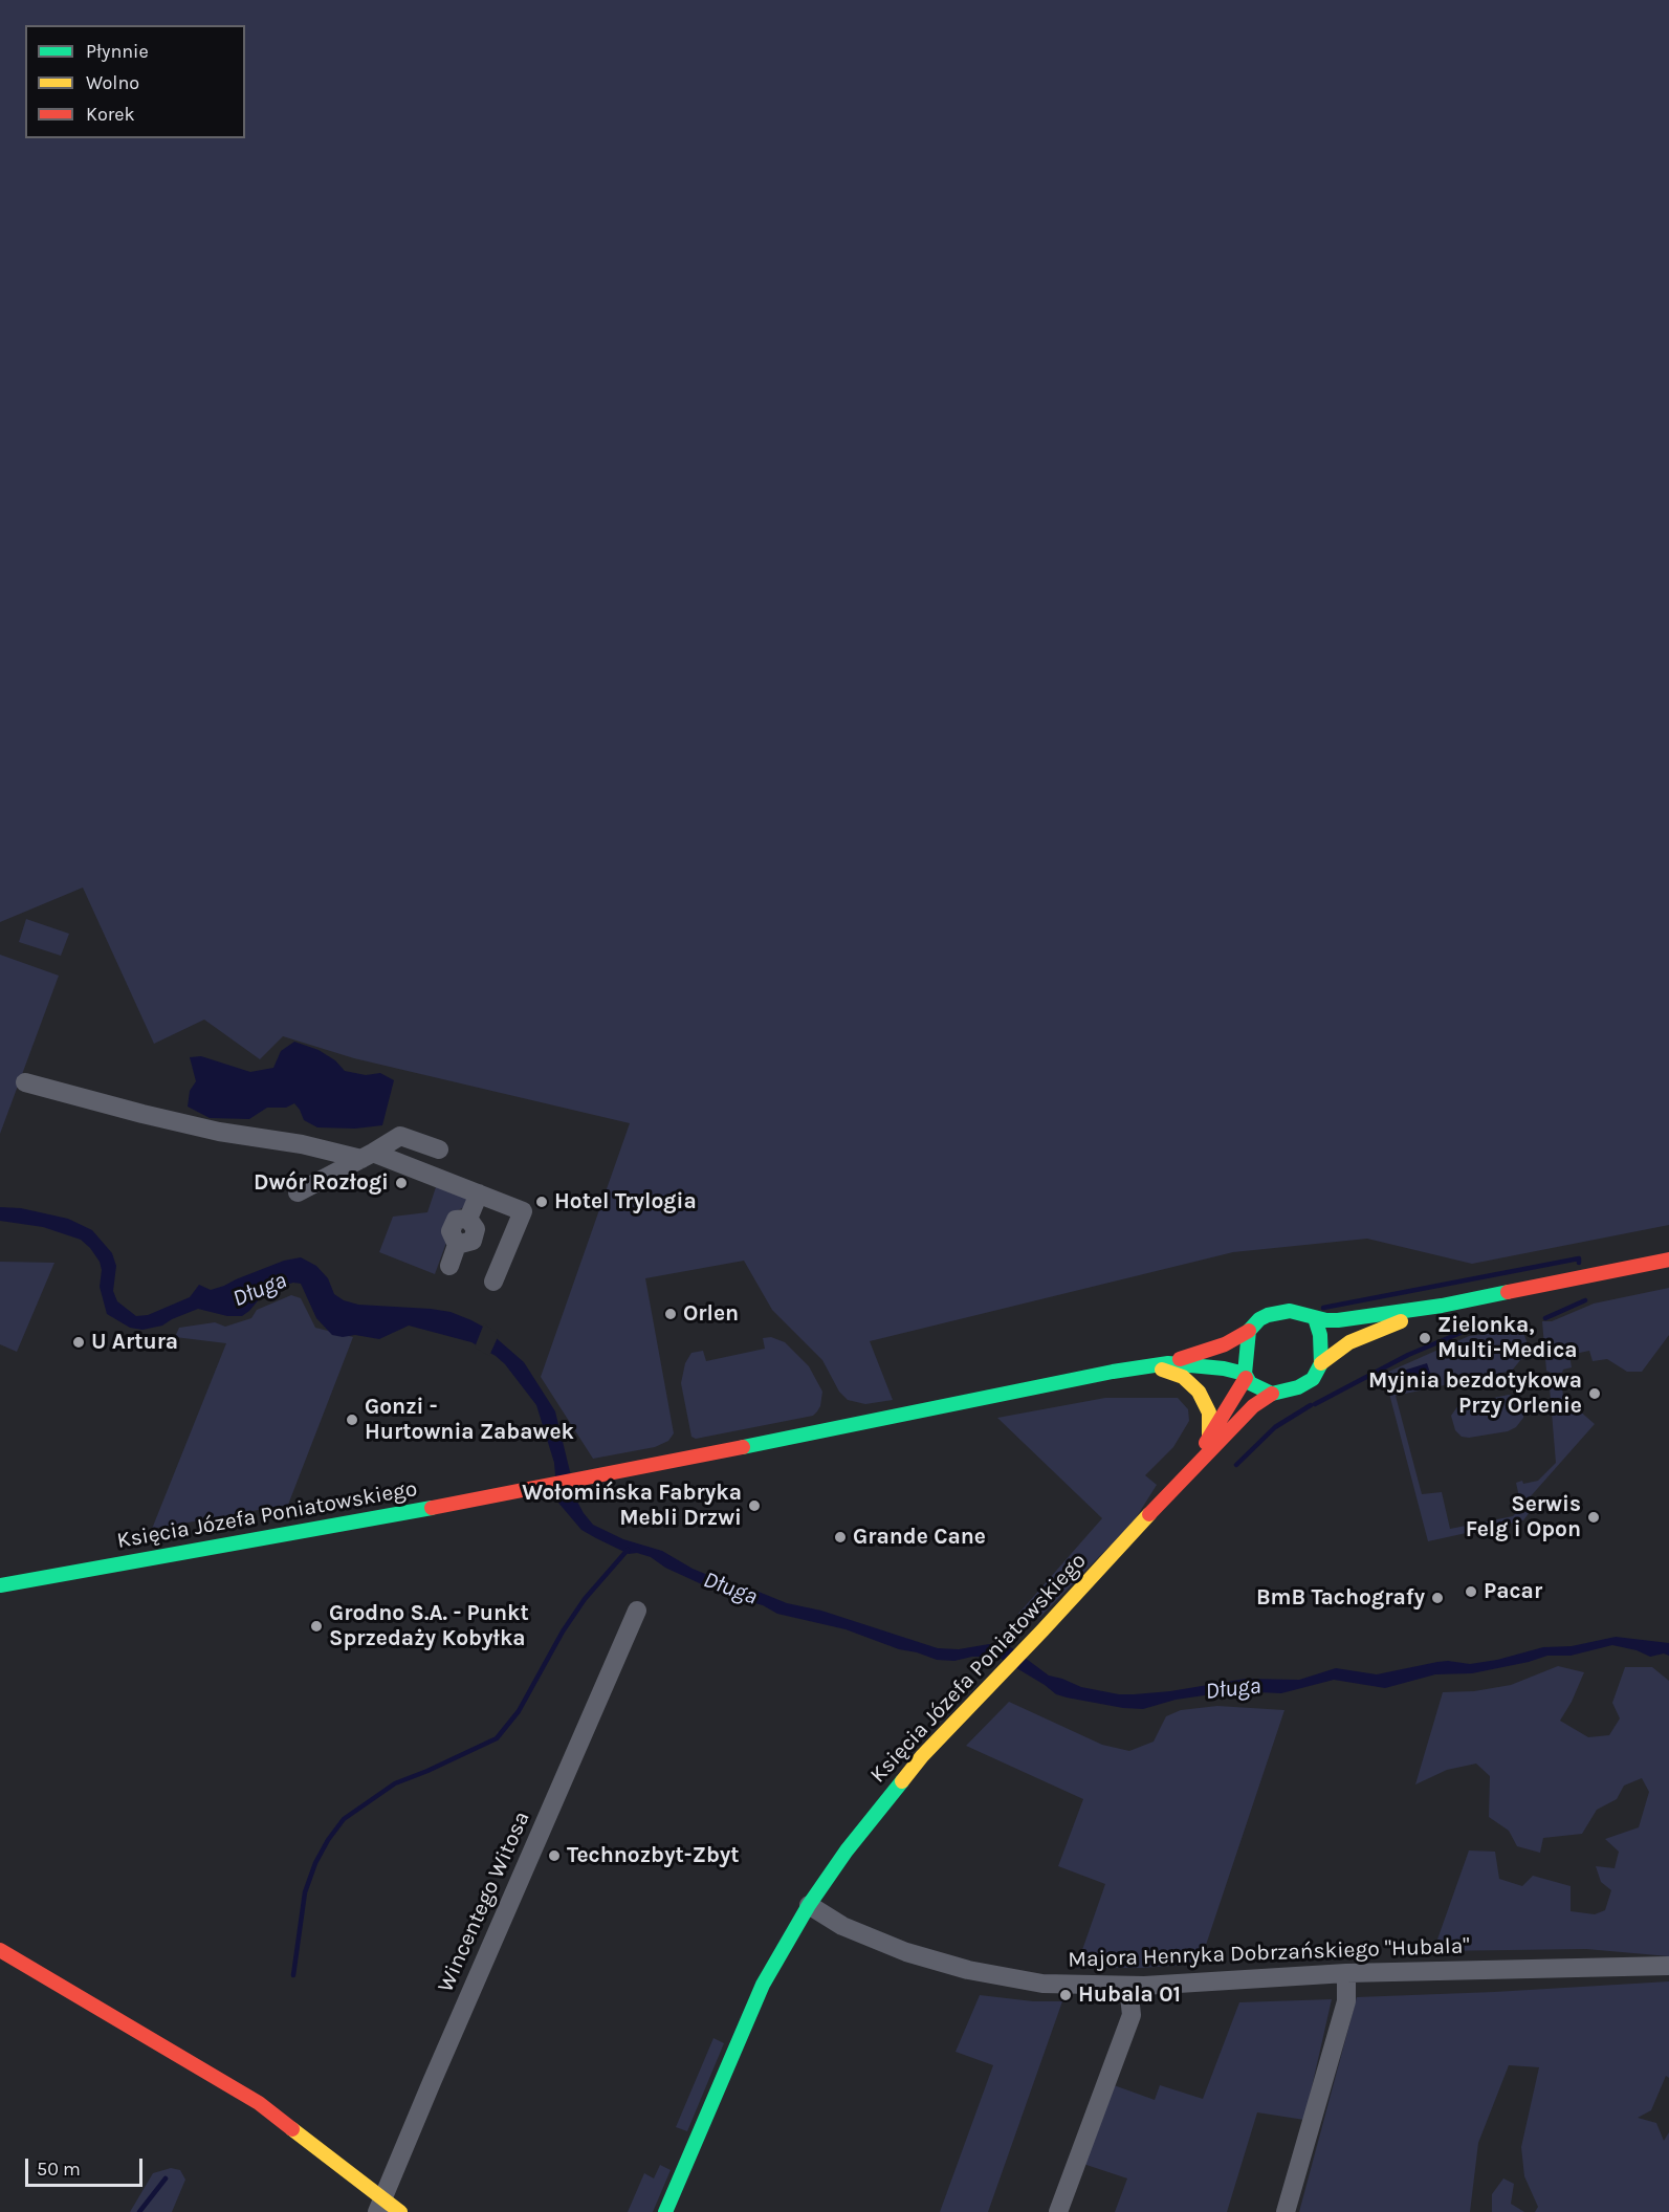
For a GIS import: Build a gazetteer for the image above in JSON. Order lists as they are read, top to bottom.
{
  "streets": {
    "main road": ["Księcia Józefa Poniatowskiego"],
    "street": ["Wincentego Witosa", "Majora Henryka Dobrzańskiego \"Hubala\""]
  },
  "crossings": [
    ["Księcia Józefa Poniatowskiego", "Majora Henryka Dobrzańskiego \"Hubala\""]
  ],
  "water": ["Długa"],
  "places": [
    "Dwór Rozłogi",
    "Hotel Trylogia",
    "Orlen",
    "Zielonka, Multi-Medica",
    "U Artura",
    "Myjnia bezdotykowa Przy Orlenie",
    "Gonzi - Hurtownia Zabawek",
    "Wołomińska Fabryka Mebli Drzwi",
    "Serwis Felg i Opon",
    "Grande Cane",
    "Pacar",
    "BmB Tachografy",
    "Grodno S.A. - Punkt Sprzedaży Kobyłka",
    "Technozbyt-Zbyt",
    "Hubala 01"
  ],
  "legend": ["Płynnie", "Wolno", "Korek"],
  "scale_bar": "50 m"
}
